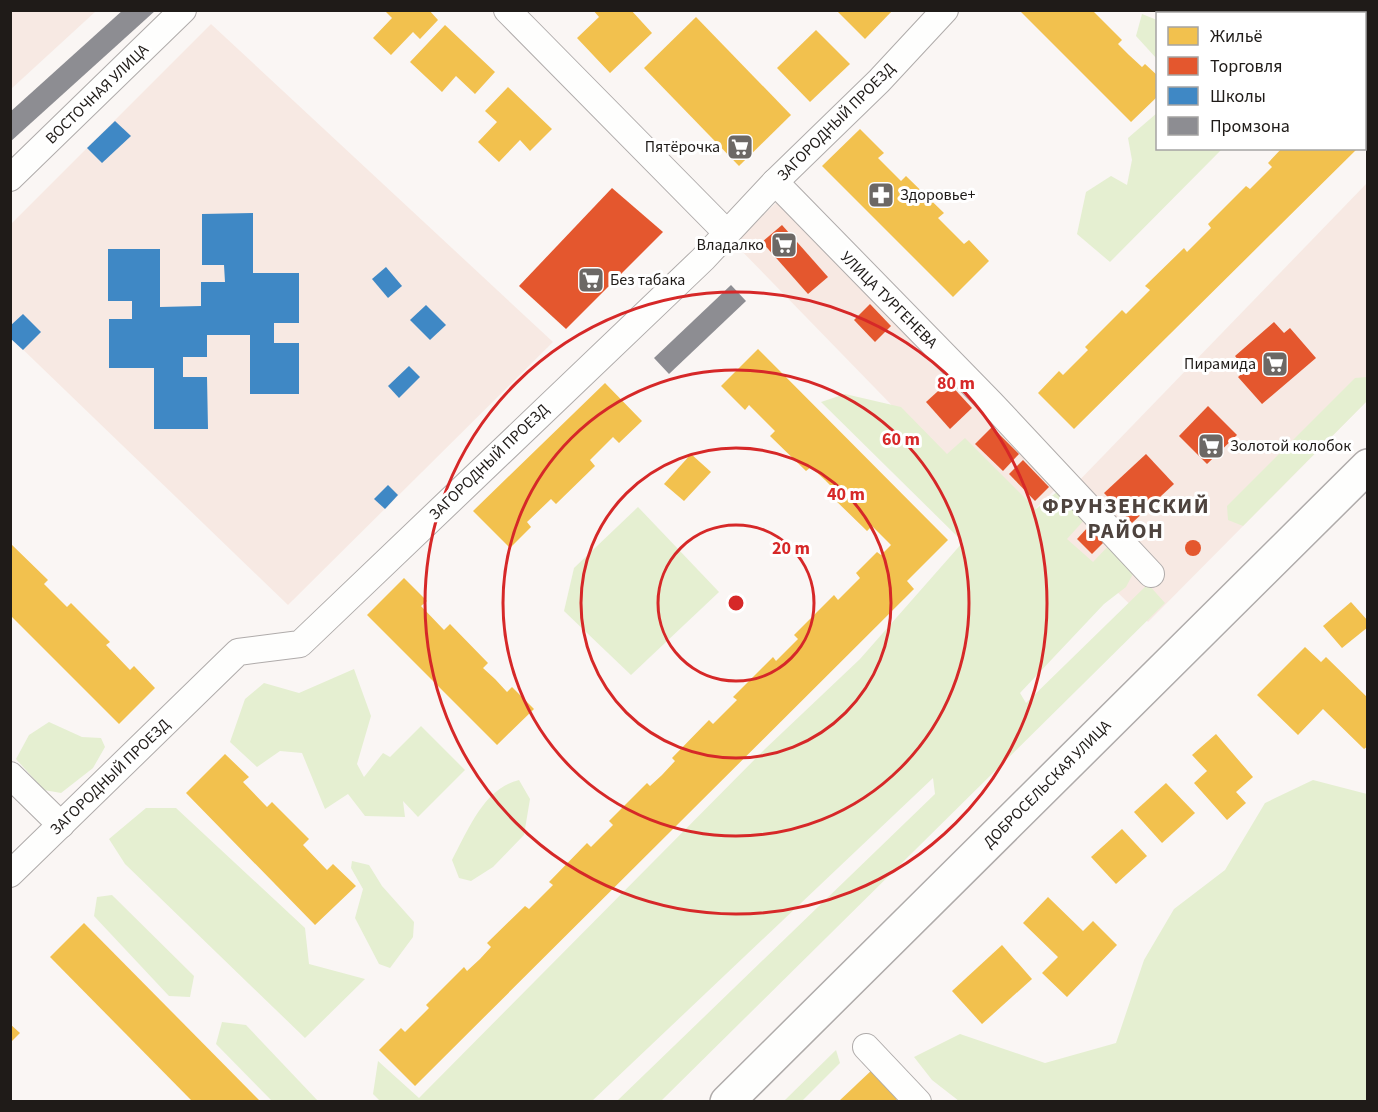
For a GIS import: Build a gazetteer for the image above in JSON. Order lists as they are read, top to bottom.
{
  "streets": {
    "main road": ["ДОБРОСЕЛЬСКАЯ УЛИЦА"],
    "street": ["ВОСТОЧНАЯ УЛИЦА", "ЗАГОРОДНЫЙ ПРОЕЗД", "УЛИЦА ТУРГЕНЕВА"]
  },
  "crossings": [
    ["ЗАГОРОДНЫЙ ПРОЕЗД", "УЛИЦА ТУРГЕНЕВА"]
  ],
  "districts": ["ФРУНЗЕНСКИЙ РАЙОН"],
  "places": {
    "supermarket": [
      "Пятёрочка",
      "Владалко",
      "Без табака",
      "Пирамида",
      "Золотой колобок"
    ],
    "pharmacy": ["Здоровье+"]
  },
  "legend": [
    "Жильё",
    "Торговля",
    "Школы",
    "Промзона"
  ],
  "rings": [
    "80 m",
    "60 m",
    "40 m",
    "20 m"
  ]
}
